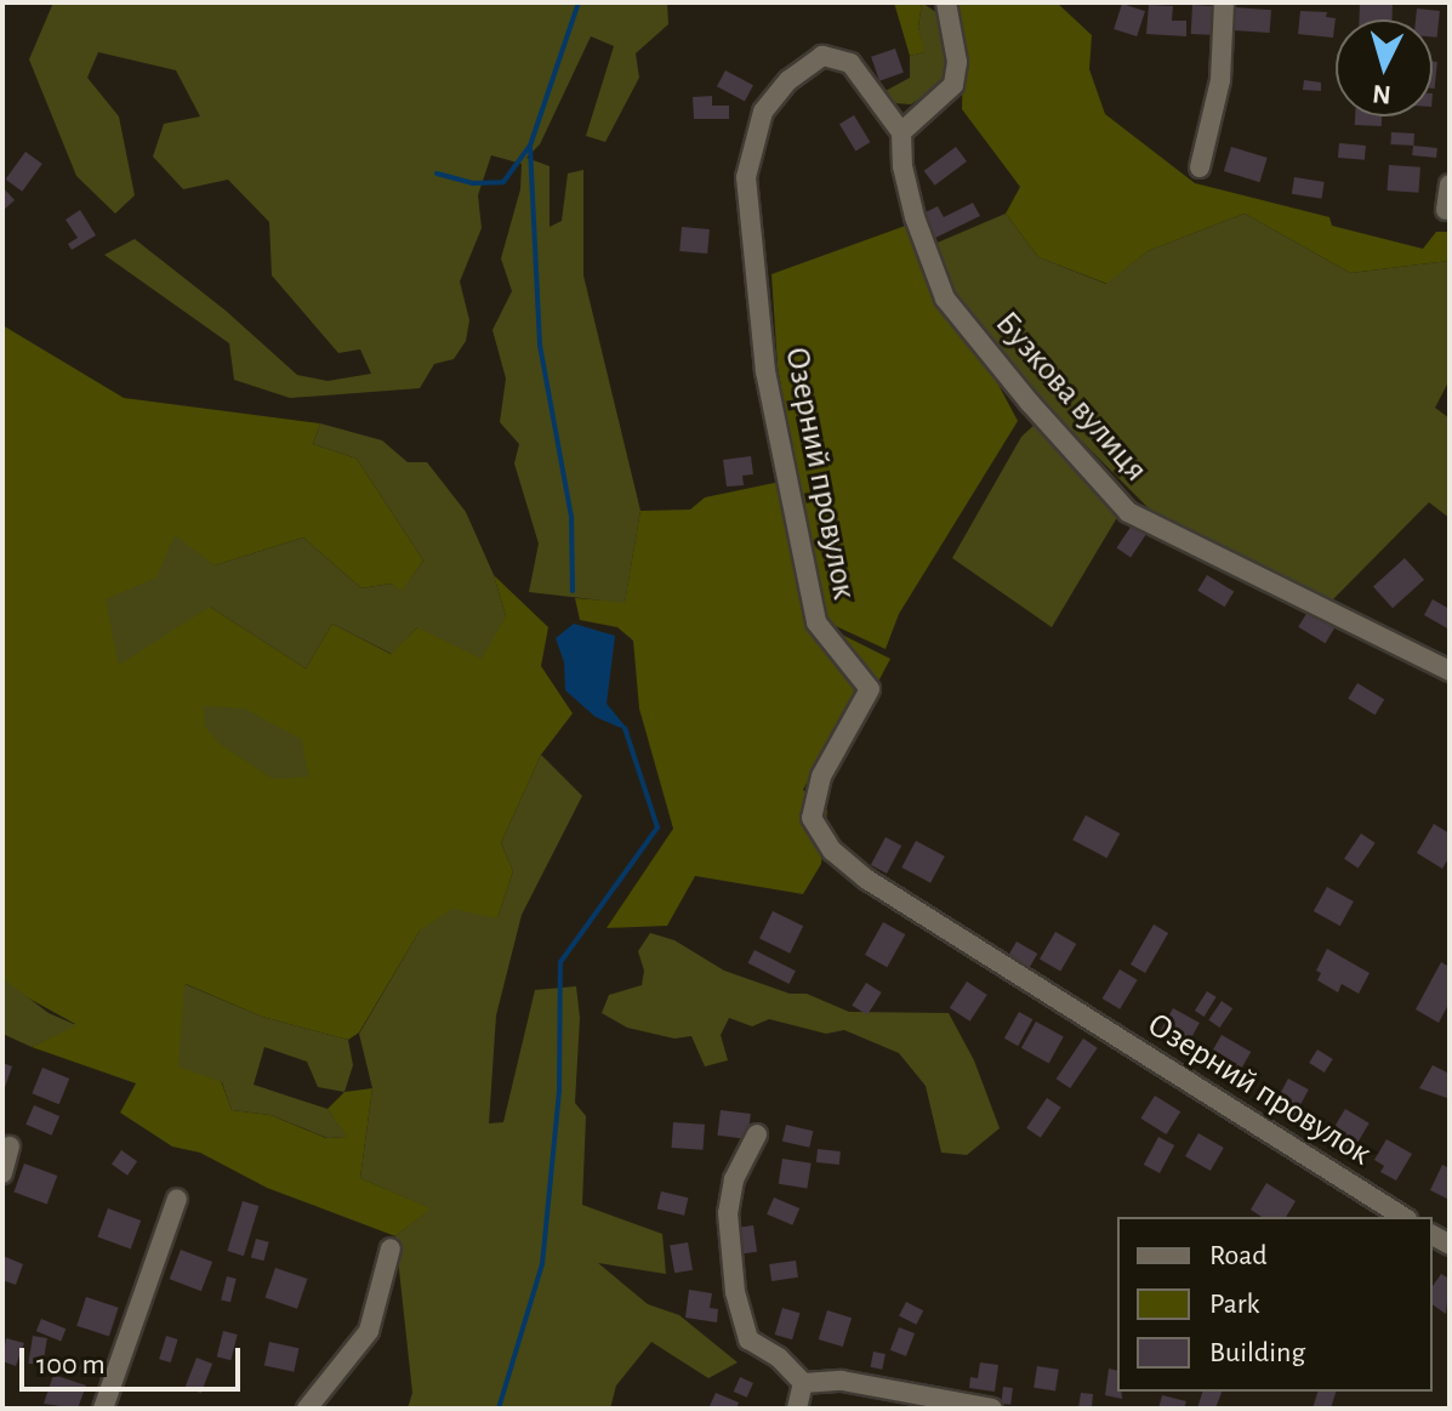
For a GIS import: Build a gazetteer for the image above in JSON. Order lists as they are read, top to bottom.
{
  "streets": {
    "street": ["Бузкова вулиця", "Озерний провулок"]
  },
  "crossings": [
    ["Бузкова вулиця", "Озерний провулок"]
  ],
  "legend": ["Road", "Park", "Building"],
  "scale_bar": "100 m",
  "north": "bottom"
}
